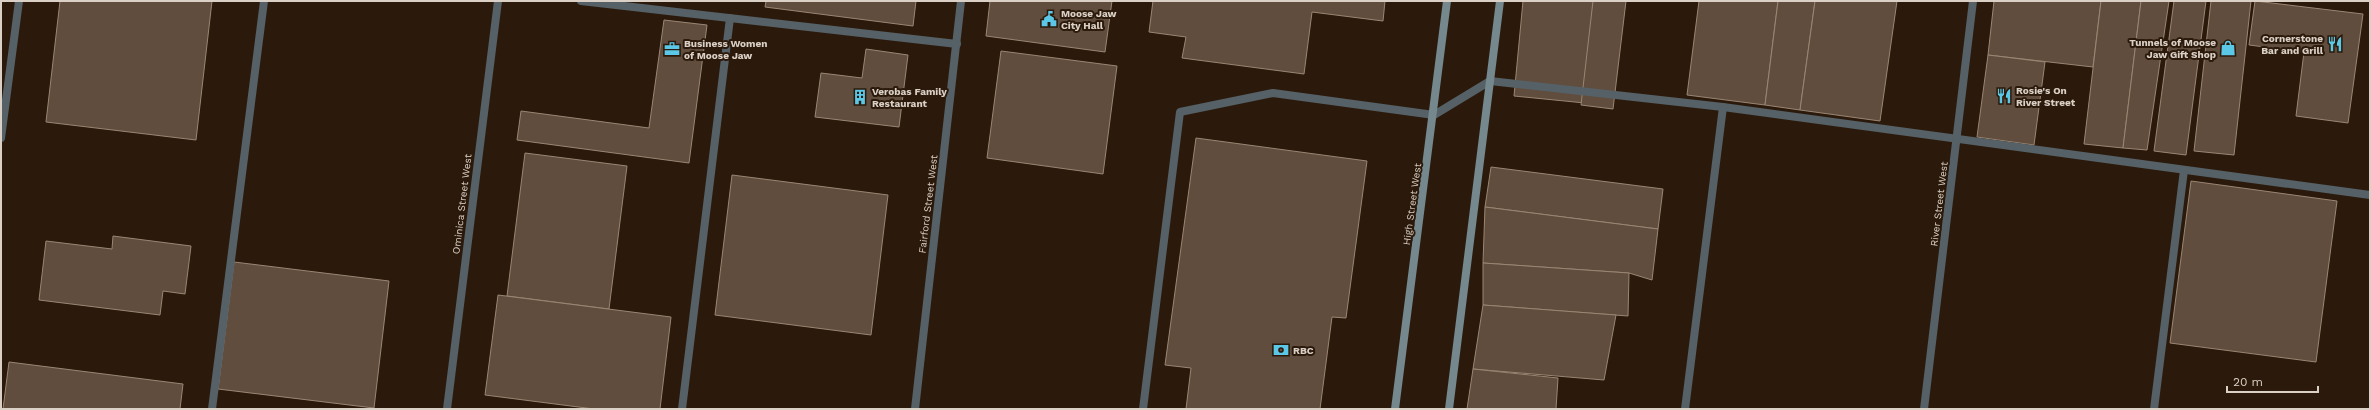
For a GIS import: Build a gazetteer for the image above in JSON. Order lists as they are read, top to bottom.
{
  "streets": {
    "main road": ["High Street West"],
    "street": ["Ominica Street West", "Fairford Street West", "River Street West"]
  },
  "places": {
    "public building": ["Moose Jaw City Hall"],
    "restaurant": ["Cornerstone Bar and Grill", "Rosie's On River Street"],
    "shop": ["Tunnels of Moose Jaw Gift Shop"],
    "office": ["Business Women of Moose Jaw"],
    "building": ["Verobas Family Restaurant"],
    "bank": ["RBC"]
  },
  "scale_bar": "20 m"
}
